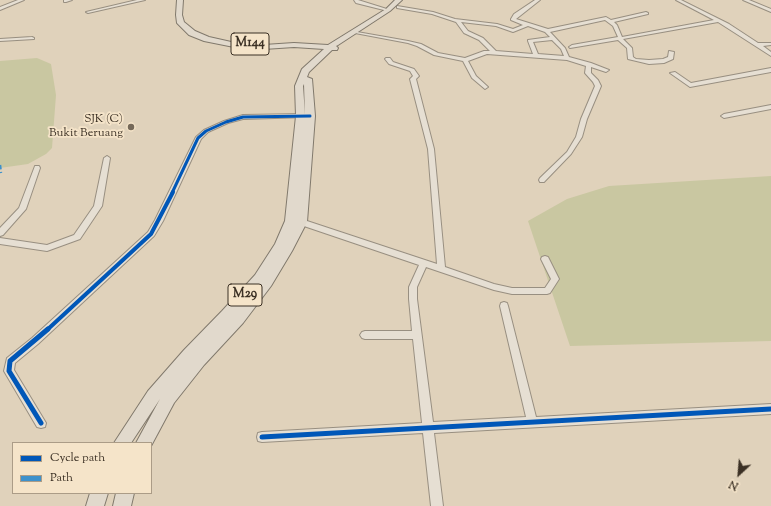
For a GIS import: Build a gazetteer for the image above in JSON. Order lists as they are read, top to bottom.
{
  "streets": {
    "main road": ["M144", "M29"]
  },
  "crossings": [
    ["M144", "M29"]
  ],
  "places": ["SJK (C) Bukit Beruang"],
  "legend": ["Cycle path", "Path"],
  "north": "bottom left"
}
